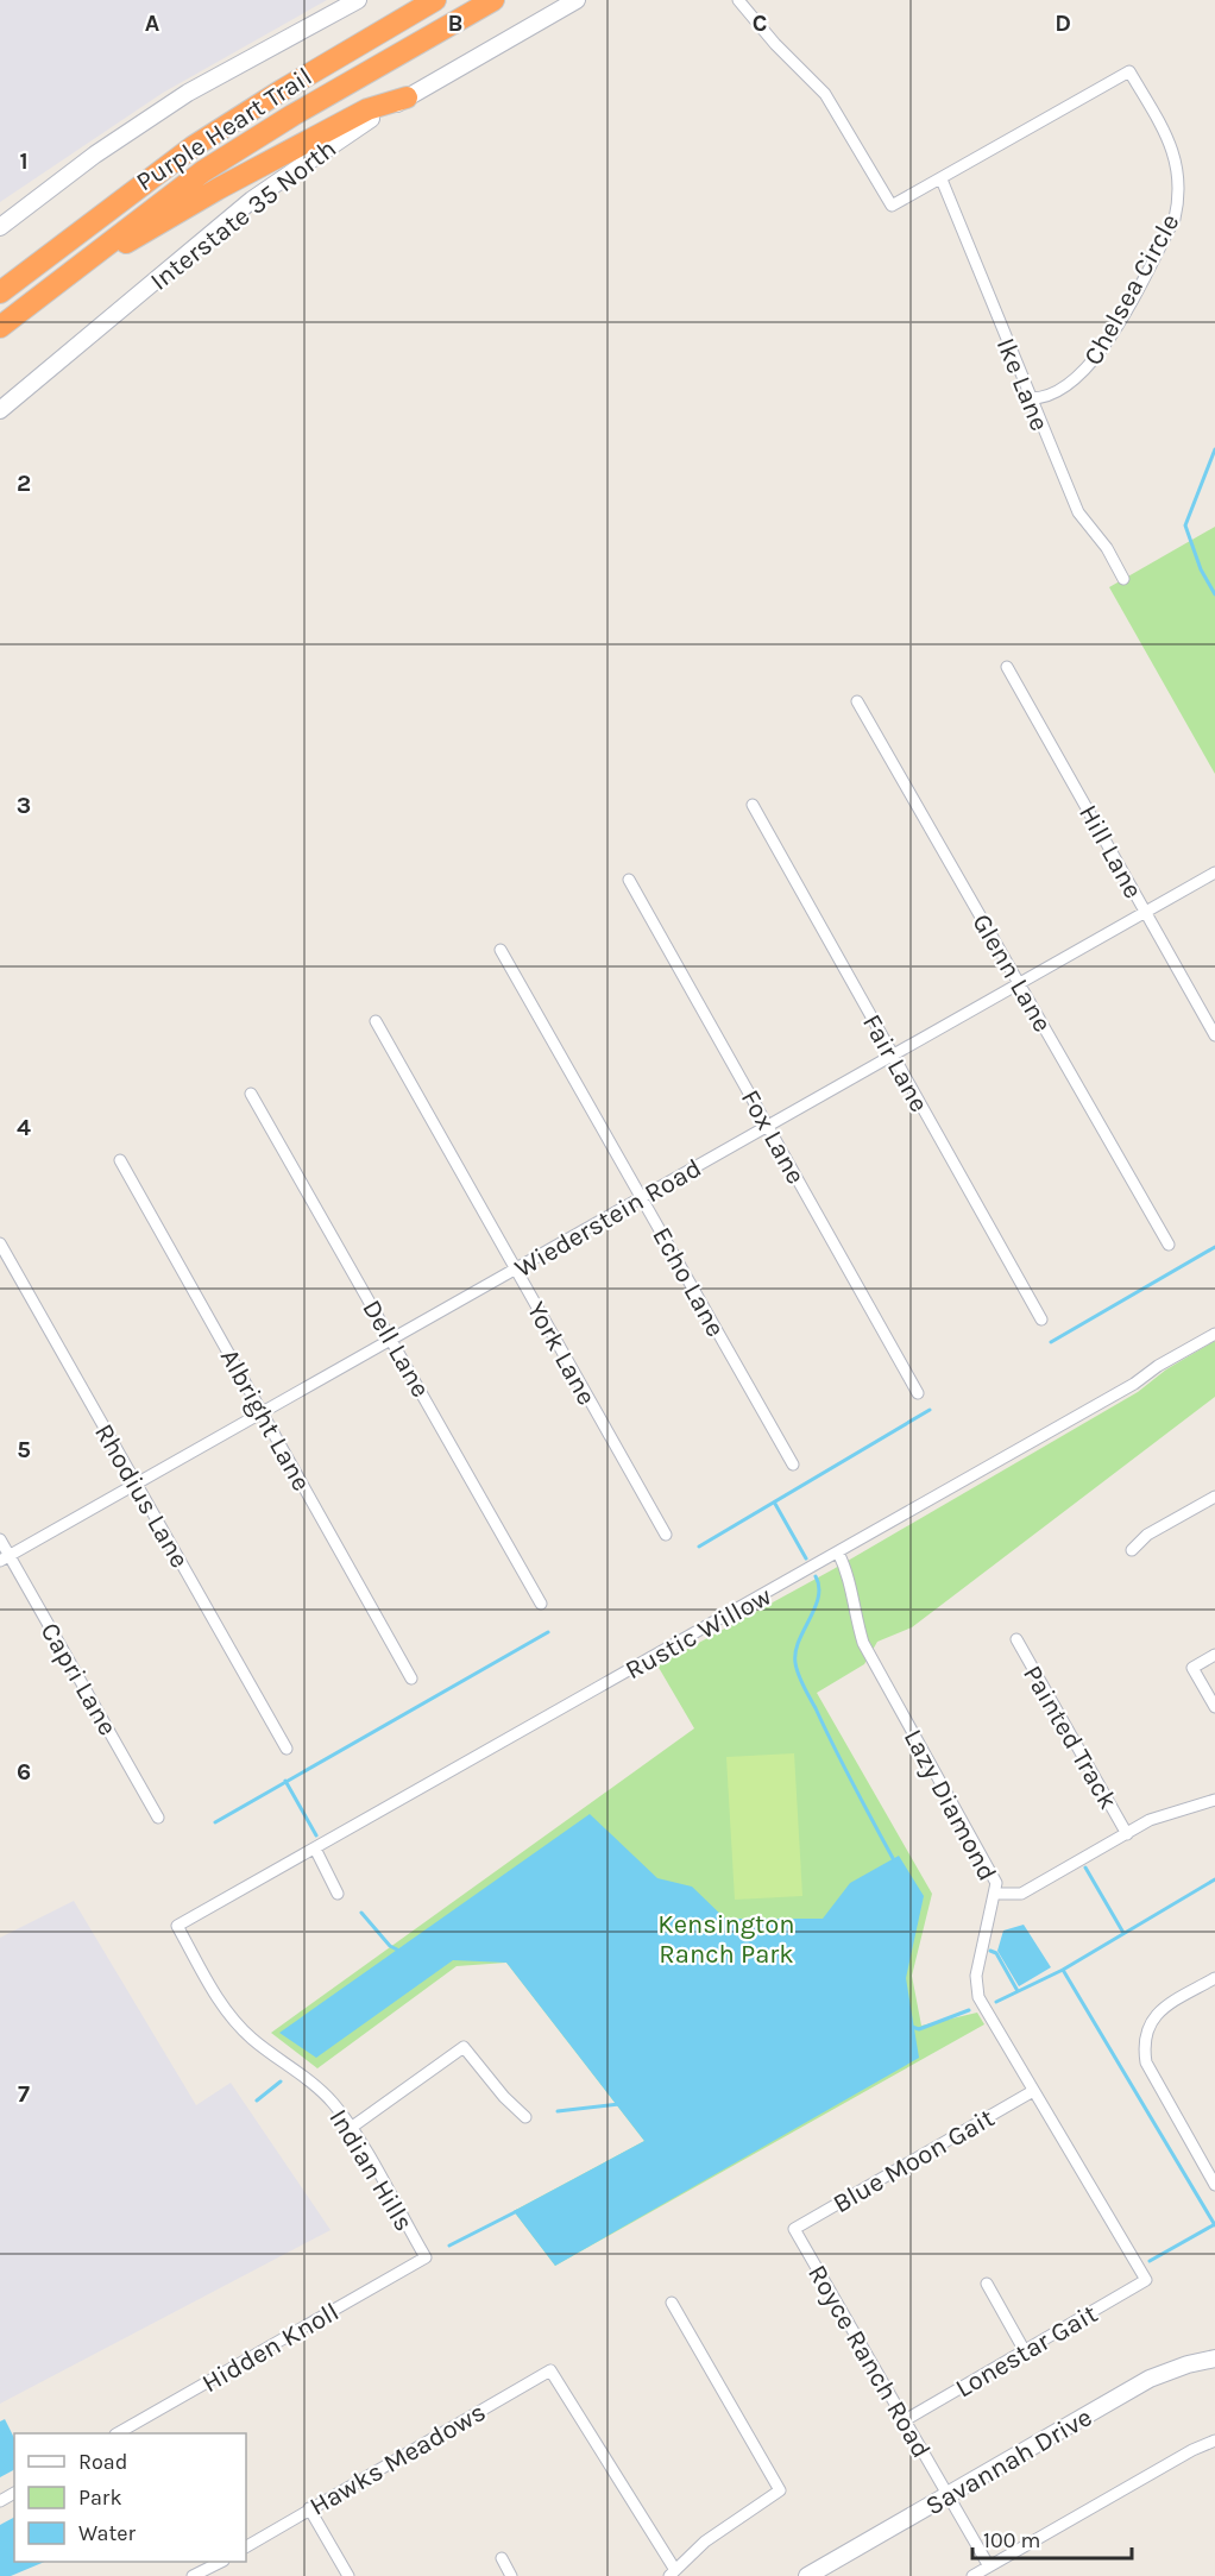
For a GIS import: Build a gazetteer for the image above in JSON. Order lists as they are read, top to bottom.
{
  "streets": {
    "highway": ["Purple Heart Trail"],
    "main road": ["Interstate 35 North", "Savannah Drive"],
    "street": [
      "Chelsea Circle",
      "Ike Lane",
      "Hill Lane",
      "Glenn Lane",
      "Fair Lane",
      "Fox Lane",
      "Wiederstein Road",
      "Echo Lane",
      "Dell Lane",
      "York Lane",
      "Albright Lane",
      "Rhodius Lane",
      "Rustic Willow",
      "Capri Lane",
      "Painted Track",
      "Lazy Diamond",
      "Blue Moon Gait",
      "Indian Hills",
      "Hidden Knoll",
      "Lonestar Gait",
      "Royce Ranch Road",
      "Hawks Meadows"
    ]
  },
  "crossings": [
    ["Chelsea Circle", "Ike Lane"],
    ["Hill Lane", "Wiederstein Road"],
    ["Glenn Lane", "Wiederstein Road"],
    ["Fair Lane", "Wiederstein Road"],
    ["Fox Lane", "Wiederstein Road"],
    ["Wiederstein Road", "Echo Lane"],
    ["Wiederstein Road", "Dell Lane"],
    ["Wiederstein Road", "York Lane"],
    ["Wiederstein Road", "Albright Lane"],
    ["Wiederstein Road", "Rhodius Lane"],
    ["Wiederstein Road", "Capri Lane"],
    ["Rustic Willow", "Lazy Diamond"],
    ["Rustic Willow", "Indian Hills"],
    ["Lazy Diamond", "Blue Moon Gait"],
    ["Lazy Diamond", "Lonestar Gait"],
    ["Blue Moon Gait", "Royce Ranch Road"],
    ["Indian Hills", "Hidden Knoll"],
    ["Lonestar Gait", "Royce Ranch Road"],
    ["Royce Ranch Road", "Savannah Drive"]
  ],
  "parks": ["Kensington Ranch Park"],
  "legend": ["Road", "Park", "Water"],
  "scale_bar": "100 m",
  "grid": {
    "columns": [
      "A",
      "B",
      "C",
      "D"
    ],
    "rows": [
      "1",
      "2",
      "3",
      "4",
      "5",
      "6",
      "7"
    ]
  }
}
